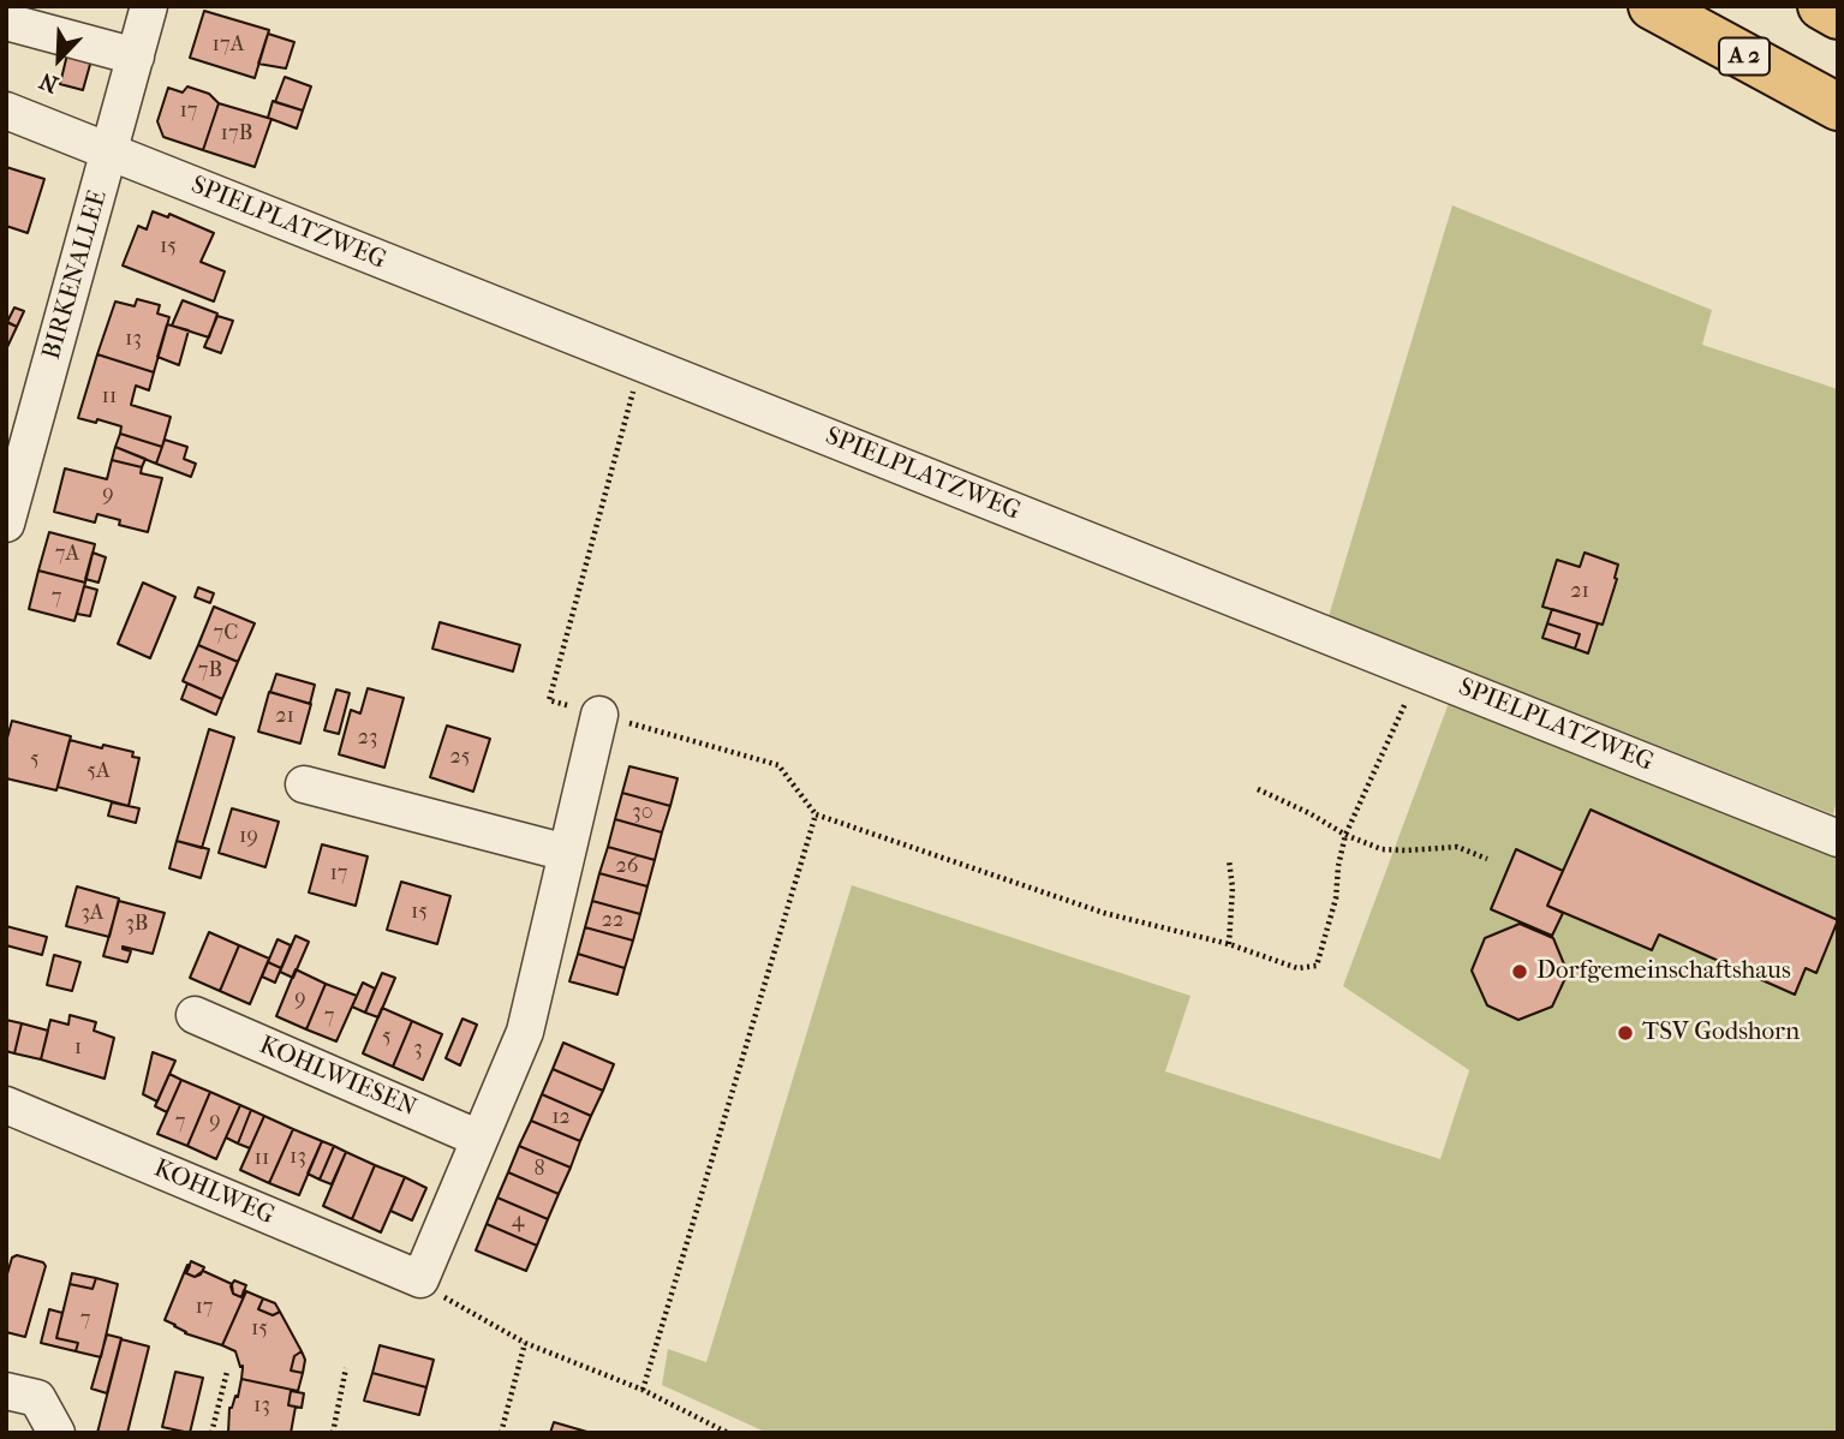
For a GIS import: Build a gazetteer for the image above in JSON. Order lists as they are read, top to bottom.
{
  "streets": {
    "highway": ["A 2"],
    "street": [
      "SPIELPLATZWEG",
      "BIRKENALLEE",
      "KOHLWIESEN",
      "KOHLWEG"
    ]
  },
  "crossings": [
    ["SPIELPLATZWEG", "BIRKENALLEE"]
  ],
  "places": ["Dorfgemeinschaftshaus", "TSV Godshorn"],
  "house_numbers": [
    "17A",
    "17",
    "17B",
    "15",
    "13",
    "11",
    "9",
    "7A",
    "21",
    "7",
    "7C",
    "7B",
    "21",
    "23",
    "25",
    "5",
    "5A",
    "30",
    "19",
    "26",
    "17",
    "15",
    "3A",
    "22",
    "3B",
    "9",
    "7",
    "5",
    "1",
    "3",
    "12",
    "9",
    "7",
    "13",
    "11",
    "8",
    "4",
    "17",
    "7",
    "15",
    "13"
  ],
  "north": "bottom left"
}
